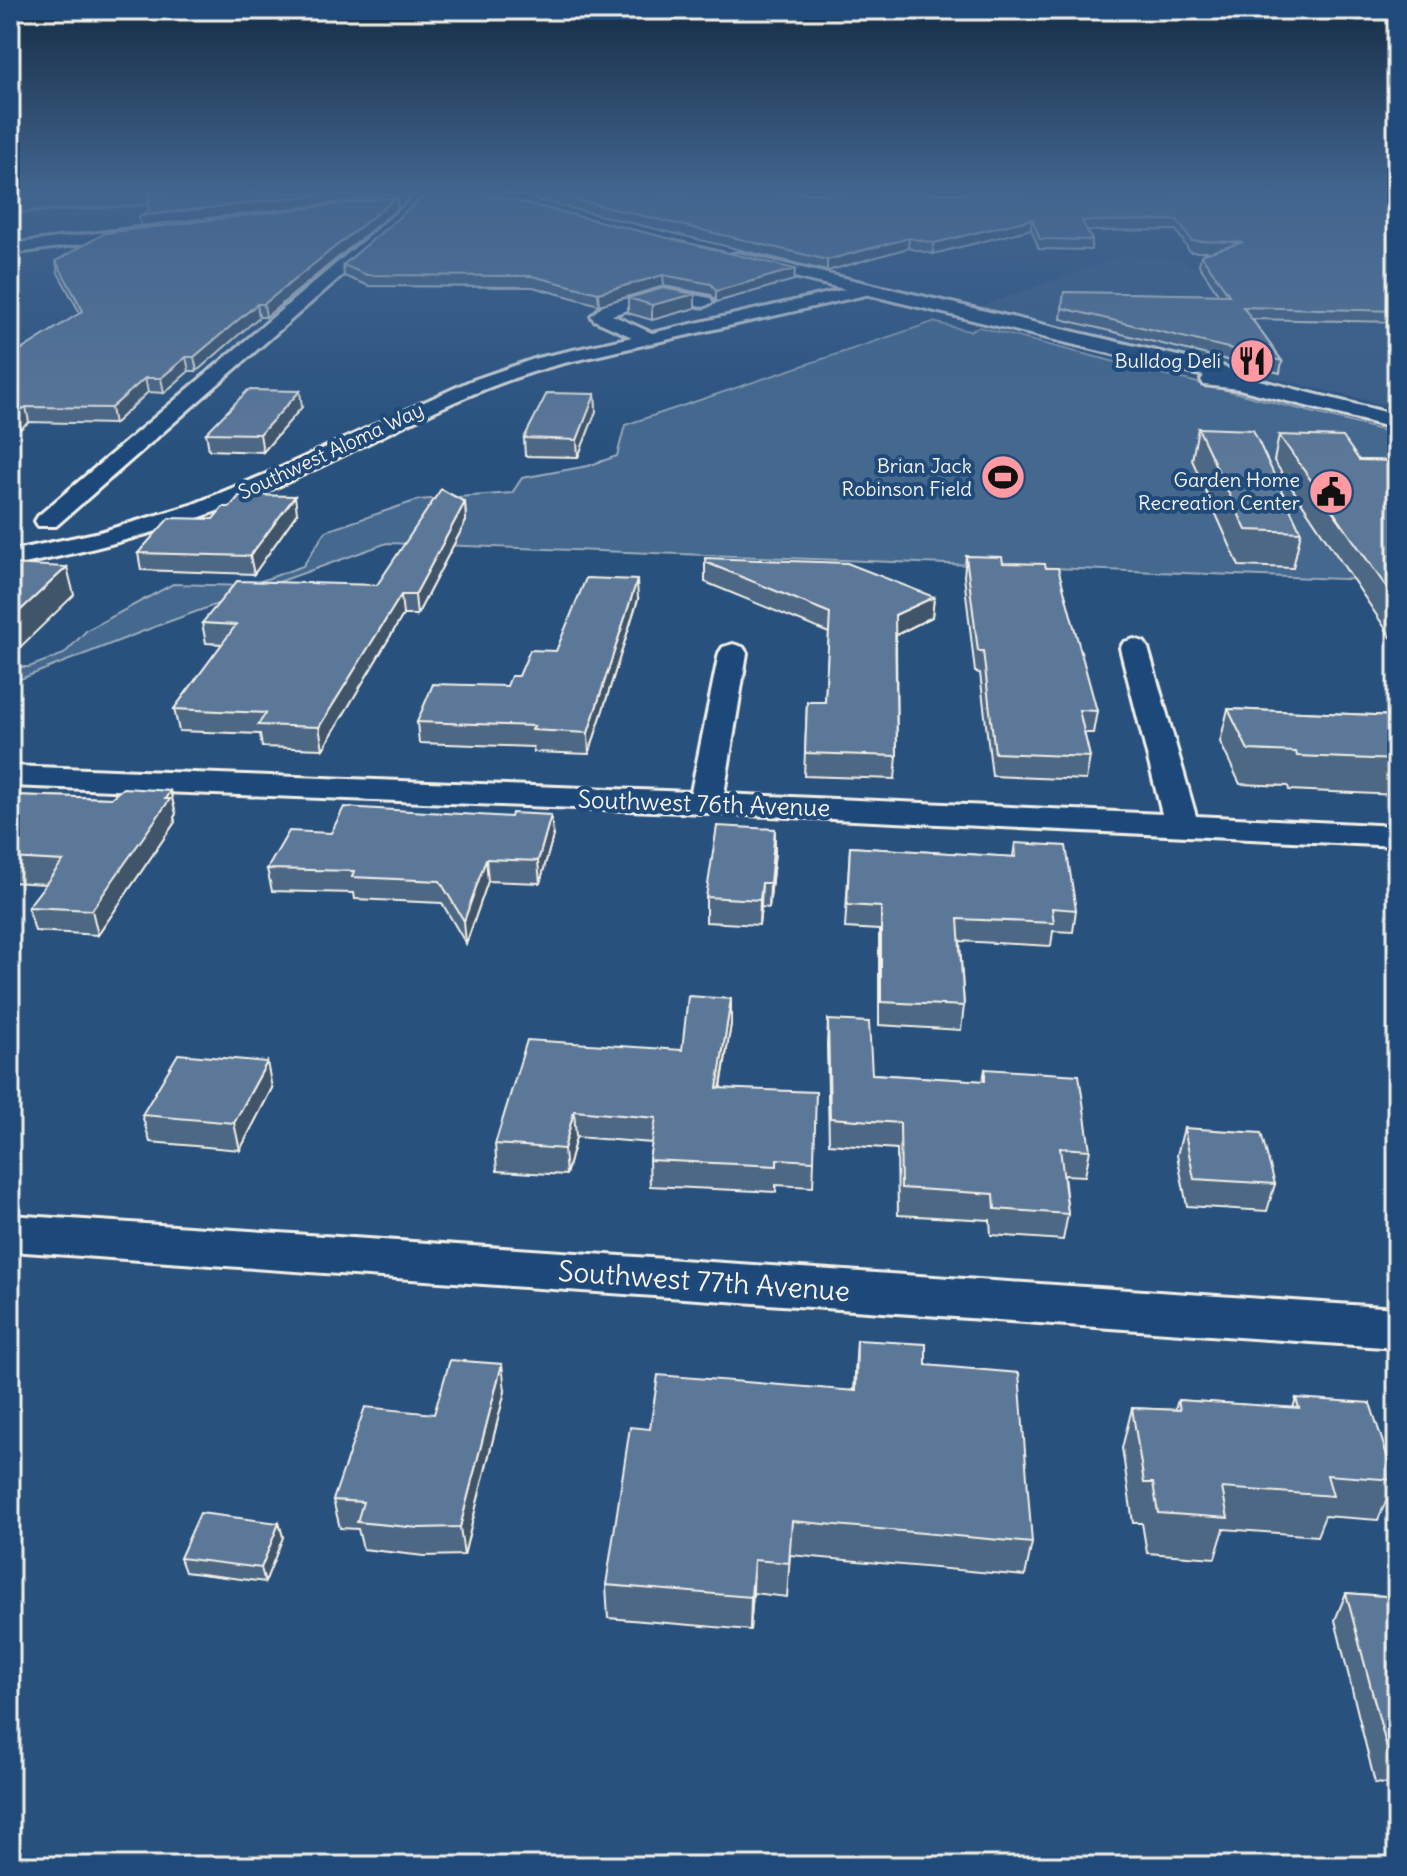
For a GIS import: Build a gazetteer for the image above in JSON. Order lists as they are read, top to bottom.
{
  "streets": {
    "street": ["Southwest Aloma Way", "Southwest 76th Avenue", "Southwest 77th Avenue"]
  },
  "places": {
    "restaurant": ["Bulldog Deli"],
    "sports": ["Brian Jack Robinson Field"],
    "public building": ["Garden Home Recreation Center"]
  }
}
